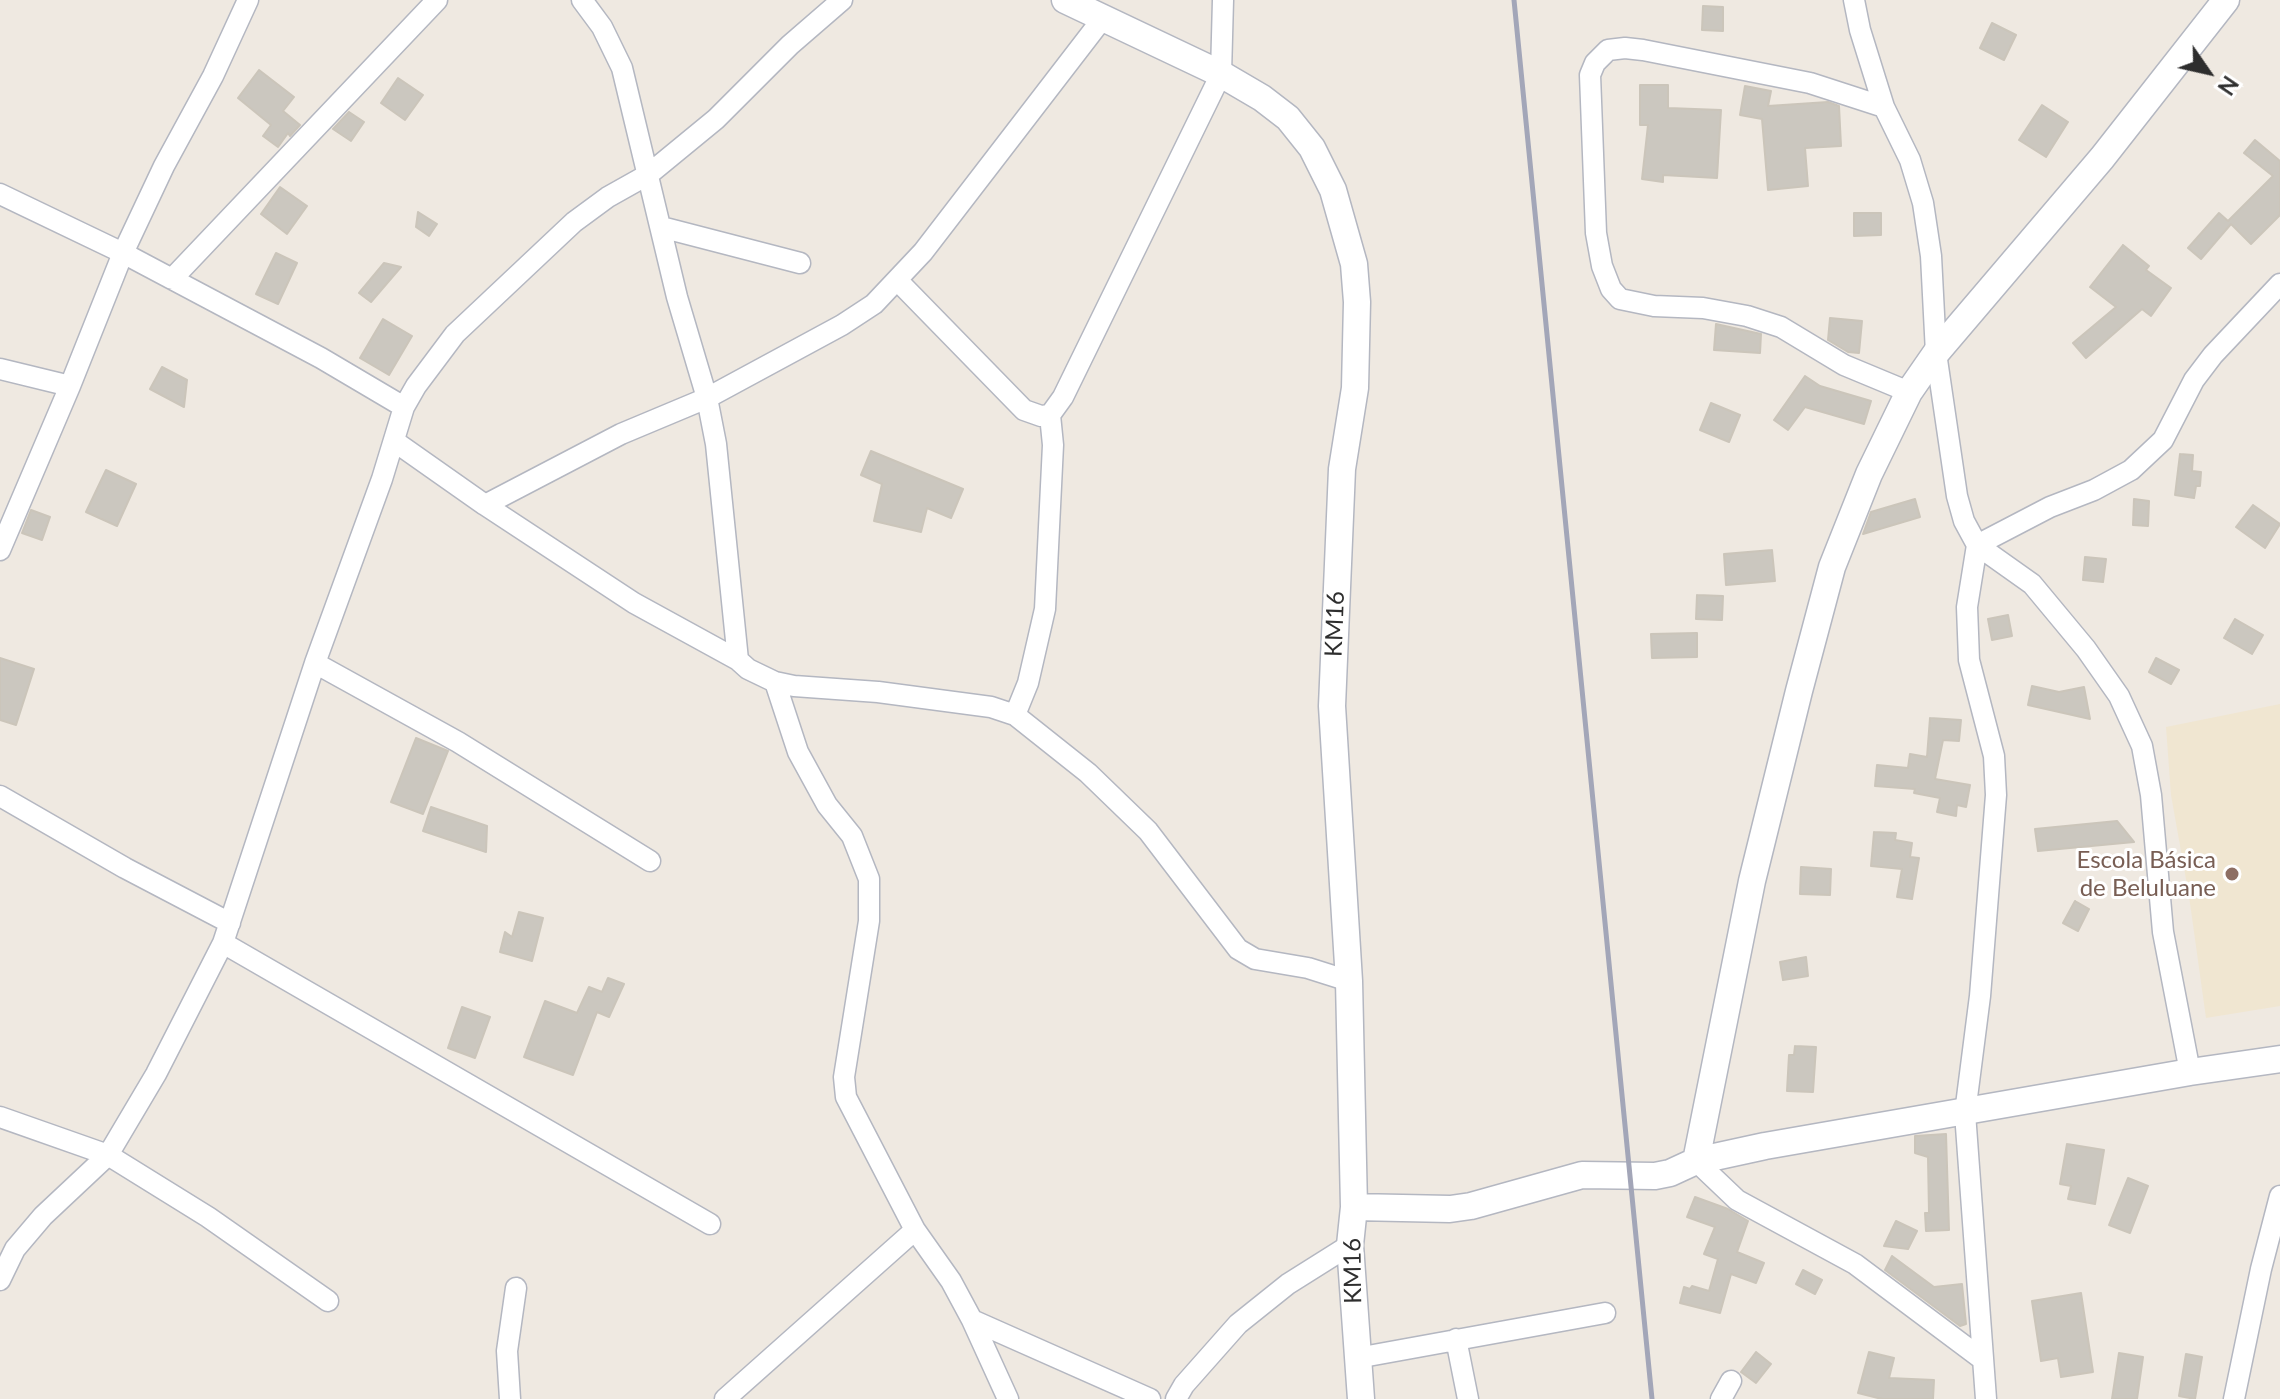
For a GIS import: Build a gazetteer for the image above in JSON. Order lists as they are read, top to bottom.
{
  "streets": {
    "street": ["KM16"]
  },
  "places": ["Escola Básica de Beluluane"],
  "north": "bottom right"
}
